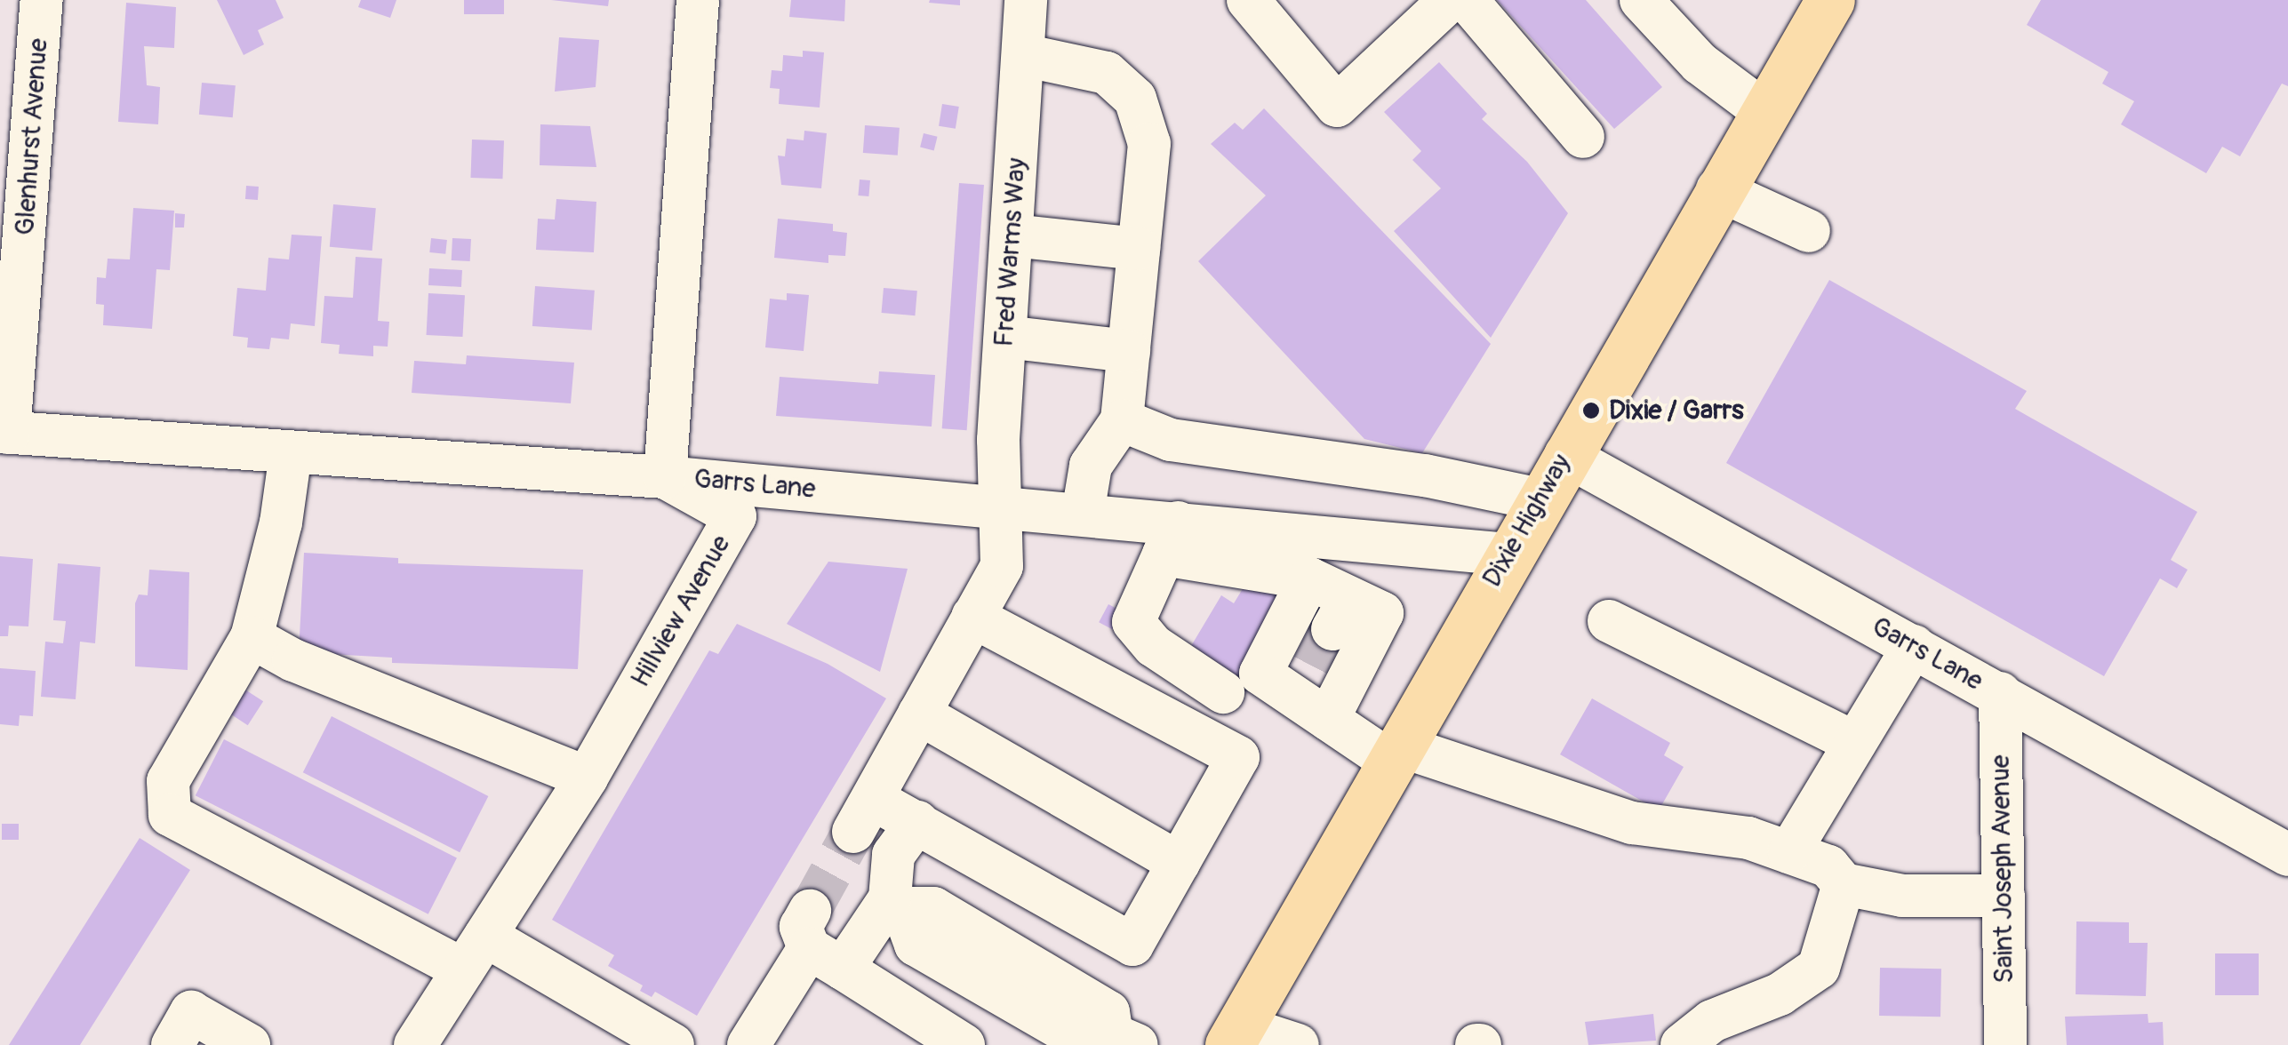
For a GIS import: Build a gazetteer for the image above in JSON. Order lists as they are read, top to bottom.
{
  "streets": {
    "main road": ["Dixie Highway"],
    "street": [
      "Glenhurst Avenue",
      "Fred Warms Way",
      "Garrs Lane",
      "Hillview Avenue",
      "Saint Joseph Avenue"
    ]
  },
  "crossings": [
    ["Glenhurst Avenue", "Garrs Lane"],
    ["Fred Warms Way", "Garrs Lane"],
    ["Garrs Lane", "Dixie Highway"],
    ["Garrs Lane", "Hillview Avenue"],
    ["Garrs Lane", "Saint Joseph Avenue"]
  ],
  "places": ["Dixie / Garrs"]
}
